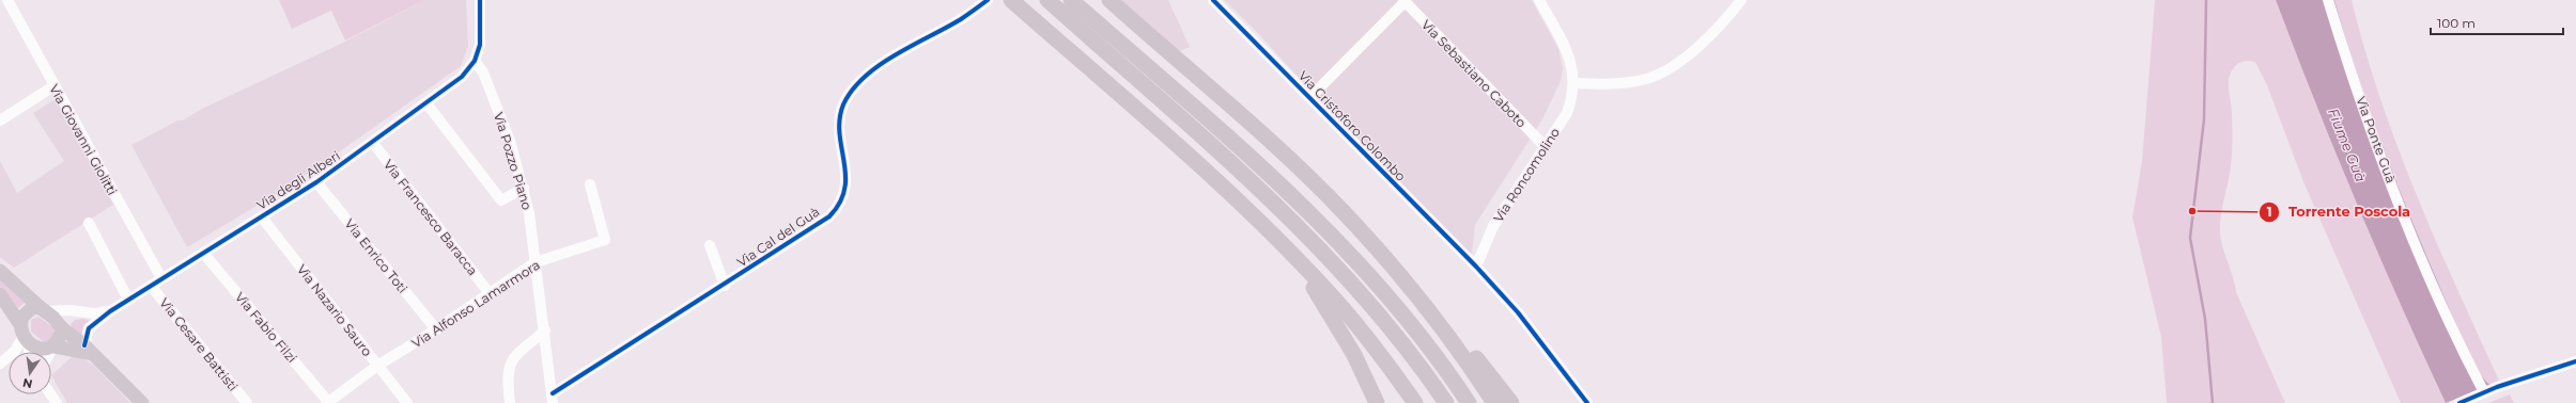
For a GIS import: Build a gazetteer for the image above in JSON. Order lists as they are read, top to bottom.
{
  "streets": {
    "street": [
      "Via Sebastiano Caboto",
      "Via Cristoforo Colombo",
      "Via Giovanni Giolitti",
      "Via Ponte Guà",
      "Via Pozzo Piano",
      "Via Roncomolino",
      "Via degli Alberi",
      "Via Francesco Baracca",
      "Via Cal del Guà",
      "Via Enrico Toti",
      "Via Alfonso Lamarmora",
      "Via Nazario Sauro",
      "Via Fabio Filzi",
      "Via Cesare Battisti"
    ]
  },
  "crossings": [
    ["Via Sebastiano Caboto", "Via Roncomolino"],
    ["Via Cristoforo Colombo", "Via Roncomolino"],
    ["Via Giovanni Giolitti", "Via degli Alberi"],
    ["Via Pozzo Piano", "Via degli Alberi"],
    ["Via Pozzo Piano", "Via Cal del Guà"],
    ["Via Pozzo Piano", "Via Alfonso Lamarmora"],
    ["Via degli Alberi", "Via Francesco Baracca"],
    ["Via degli Alberi", "Via Enrico Toti"],
    ["Via degli Alberi", "Via Nazario Sauro"],
    ["Via degli Alberi", "Via Fabio Filzi"],
    ["Via degli Alberi", "Via Cesare Battisti"],
    ["Via Francesco Baracca", "Via Alfonso Lamarmora"],
    ["Via Enrico Toti", "Via Alfonso Lamarmora"],
    ["Via Alfonso Lamarmora", "Via Nazario Sauro"],
    ["Via Alfonso Lamarmora", "Via Fabio Filzi"]
  ],
  "water": ["Fiume Guà"],
  "places": ["Torrente Poscola"],
  "scale_bar": "100 m",
  "north": "bottom"
}
